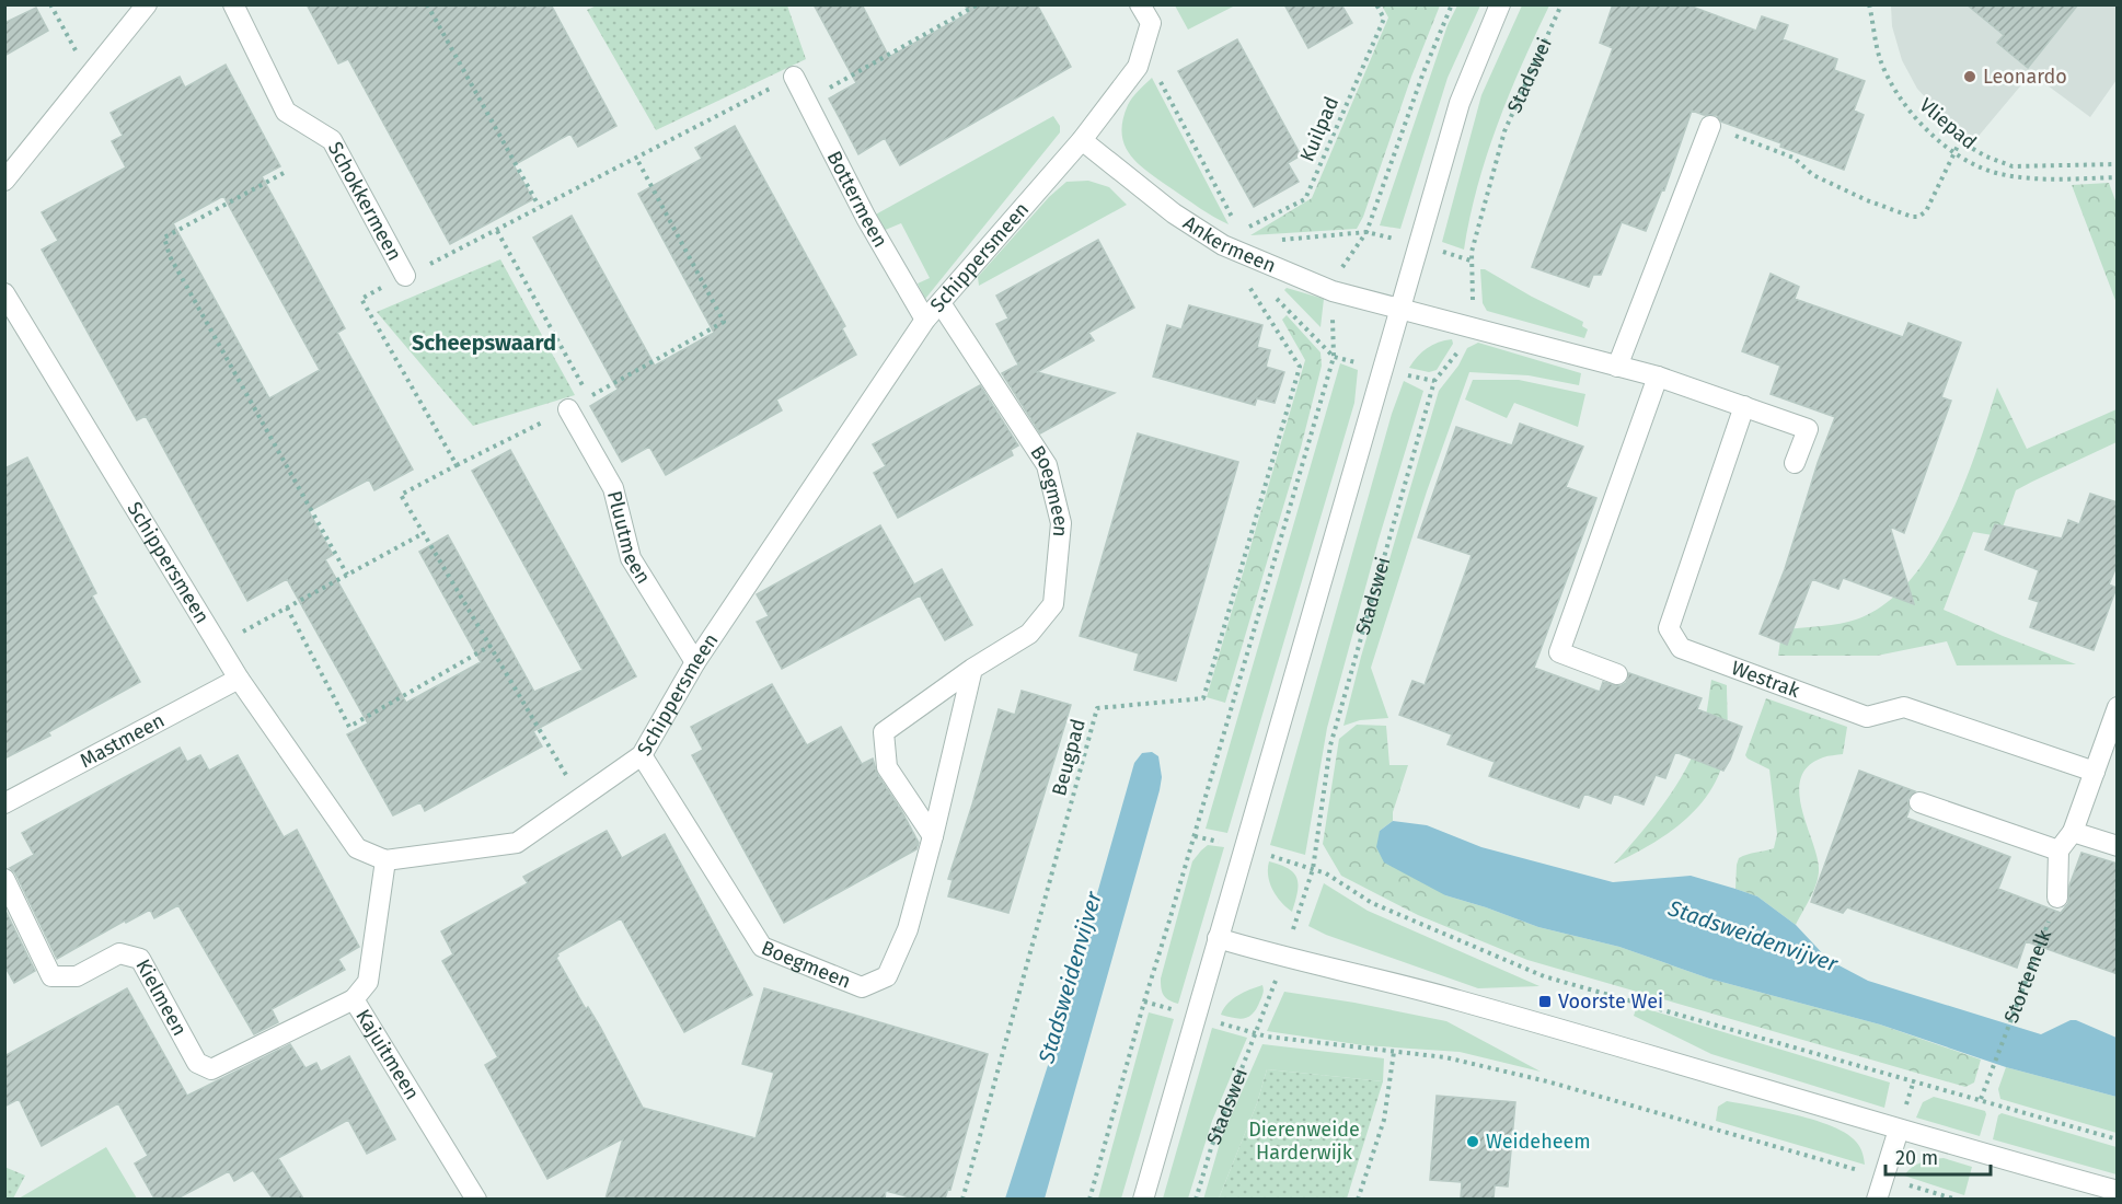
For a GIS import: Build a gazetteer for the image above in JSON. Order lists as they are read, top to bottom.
{
  "streets": {
    "street": [
      "Bottermeen",
      "Schokkermeen",
      "Ankermeen",
      "Schippersmeen",
      "Boegmeen",
      "Pluutmeen",
      "Westrak",
      "Mastmeen",
      "Kielmeen",
      "Kajuitmeen"
    ],
    "path": [
      "Stadswei",
      "Vliepad",
      "Kuilpad",
      "Beugpad",
      "Stortemelk"
    ]
  },
  "crossings": [
    ["Bottermeen", "Schippersmeen"],
    ["Ankermeen", "Schippersmeen"],
    ["Ankermeen", "Beugpad"],
    ["Schippersmeen", "Boegmeen"],
    ["Schippersmeen", "Pluutmeen"],
    ["Schippersmeen", "Mastmeen"],
    ["Schippersmeen", "Kajuitmeen"],
    ["Kielmeen", "Kajuitmeen"]
  ],
  "districts": ["Scheepswaard"],
  "water": ["Stadsweidenvijver"],
  "parks": ["Dierenweide Harderwijk"],
  "places": {
    "other": ["Leonardo", "Weideheem"],
    "transit": ["Voorste Wei"]
  },
  "scale_bar": "20 m"
}
